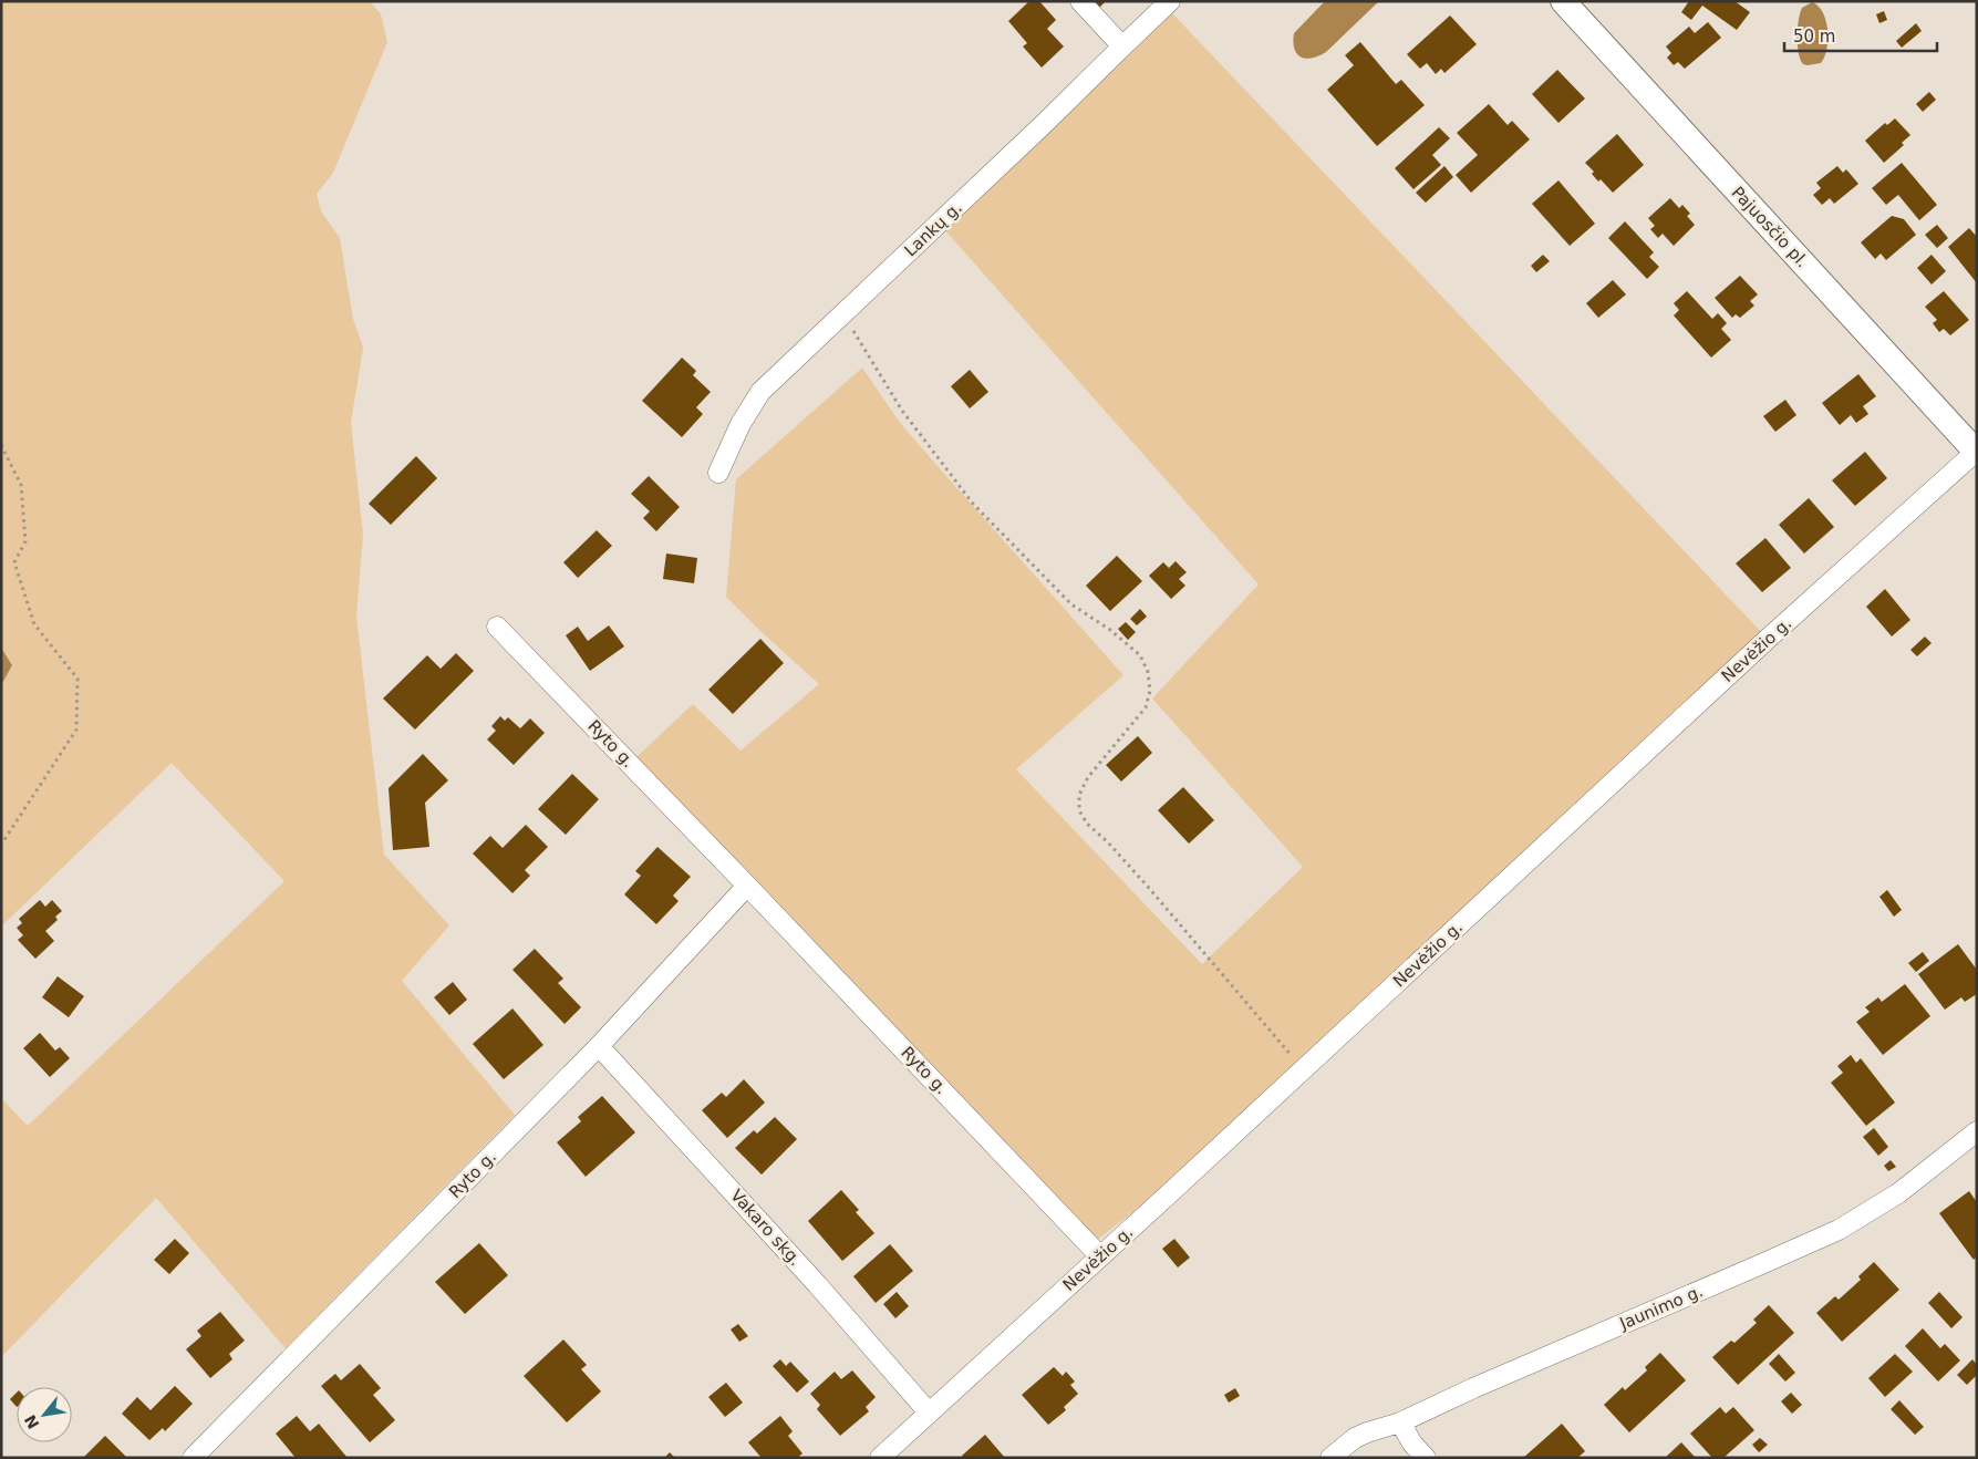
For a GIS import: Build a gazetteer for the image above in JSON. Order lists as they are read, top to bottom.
{
  "streets": {
    "main road": ["Pajuosčio pl."],
    "street": [
      "Lankų g.",
      "Nevėžio g.",
      "Ryto g.",
      "Vakaro skg.",
      "Jaunimo g."
    ]
  },
  "crossings": [
    ["Pajuosčio pl.", "Nevėžio g."],
    ["Nevėžio g.", "Ryto g."],
    ["Nevėžio g.", "Vakaro skg."],
    ["Ryto g.", "Vakaro skg."]
  ],
  "scale_bar": "50 m",
  "north": "bottom left"
}
